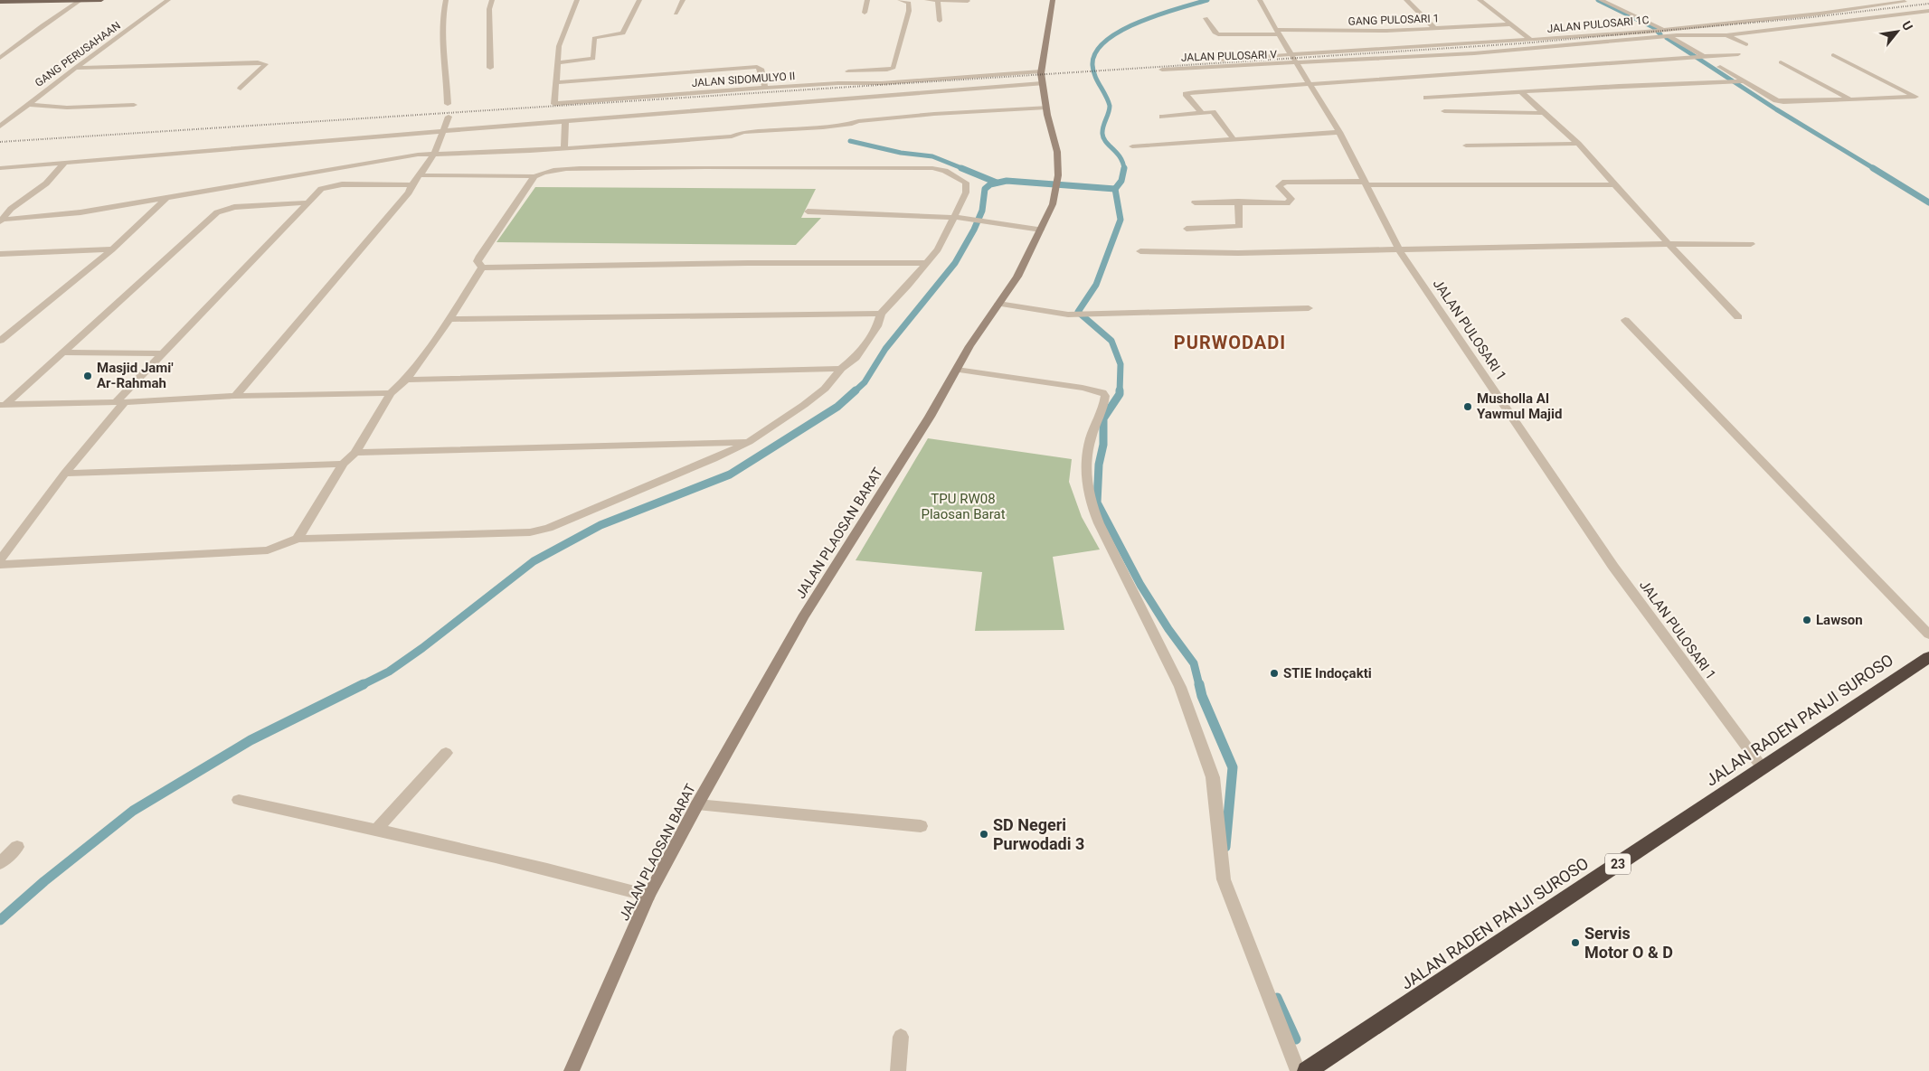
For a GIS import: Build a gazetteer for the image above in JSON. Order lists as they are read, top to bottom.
{
  "streets": {
    "highway": ["JALAN RADEN PANJI SUROSO", "23"],
    "street": [
      "GANG PULOSARI 1",
      "JALAN PULOSARI 1C",
      "GANG PERUSAHAAN",
      "JALAN PULOSARI V",
      "JALAN SIDOMULYO II",
      "JALAN PULOSARI 1",
      "JALAN PLAOSAN BARAT"
    ]
  },
  "crossings": [
    ["GANG PULOSARI 1", "JALAN PULOSARI 1"],
    ["JALAN PULOSARI 1C", "JALAN PULOSARI 1"],
    ["JALAN PULOSARI V", "JALAN PULOSARI 1"],
    ["JALAN SIDOMULYO II", "JALAN PLAOSAN BARAT"],
    ["JALAN PULOSARI 1", "JALAN RADEN PANJI SUROSO"]
  ],
  "districts": ["PURWODADI"],
  "parks": ["TPU RW08 Plaosan Barat"],
  "places": [
    "Masjid Jami' Ar-Rahmah",
    "Musholla Al Yawmul Majid",
    "Lawson",
    "STIE Indoçakti",
    "SD Negeri Purwodadi 3",
    "Servis Motor O & D"
  ],
  "north": "top right"
}
